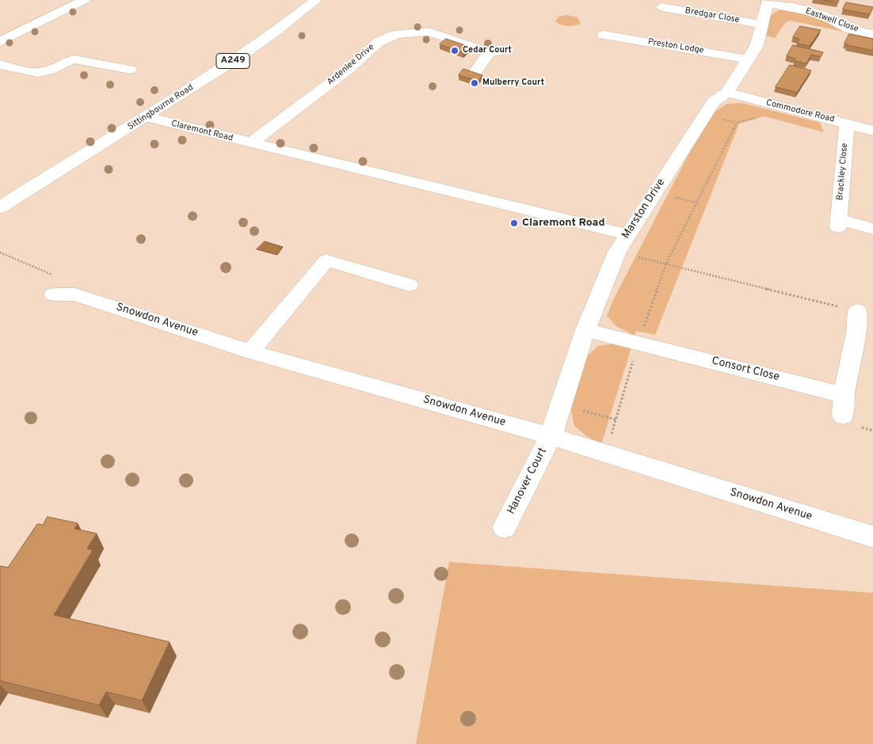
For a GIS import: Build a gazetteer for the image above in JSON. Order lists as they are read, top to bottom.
{
  "streets": {
    "main road": [
      "Bredgar Close",
      "Eastwell Close",
      "Preston Lodge",
      "A249",
      "Ardenlee Drive",
      "Sittingbourne Road",
      "Commodore Road",
      "Claremont Road",
      "Brackley Close",
      "Marston Drive",
      "Snowdon Avenue",
      "Consort Close",
      "Hanover Court"
    ]
  },
  "crossings": [
    ["Bredgar Close", "Marston Drive"],
    ["Eastwell Close", "Marston Drive"],
    ["Preston Lodge", "Marston Drive"],
    ["Ardenlee Drive", "Claremont Road"],
    ["Sittingbourne Road", "Claremont Road"],
    ["Commodore Road", "Brackley Close"],
    ["Commodore Road", "Marston Drive"],
    ["Claremont Road", "Marston Drive"],
    ["Marston Drive", "Snowdon Avenue"],
    ["Marston Drive", "Consort Close"],
    ["Marston Drive", "Hanover Court"],
    ["Snowdon Avenue", "Hanover Court"]
  ],
  "places": ["Cedar Court", "Mulberry Court", "Claremont Road"]
}
